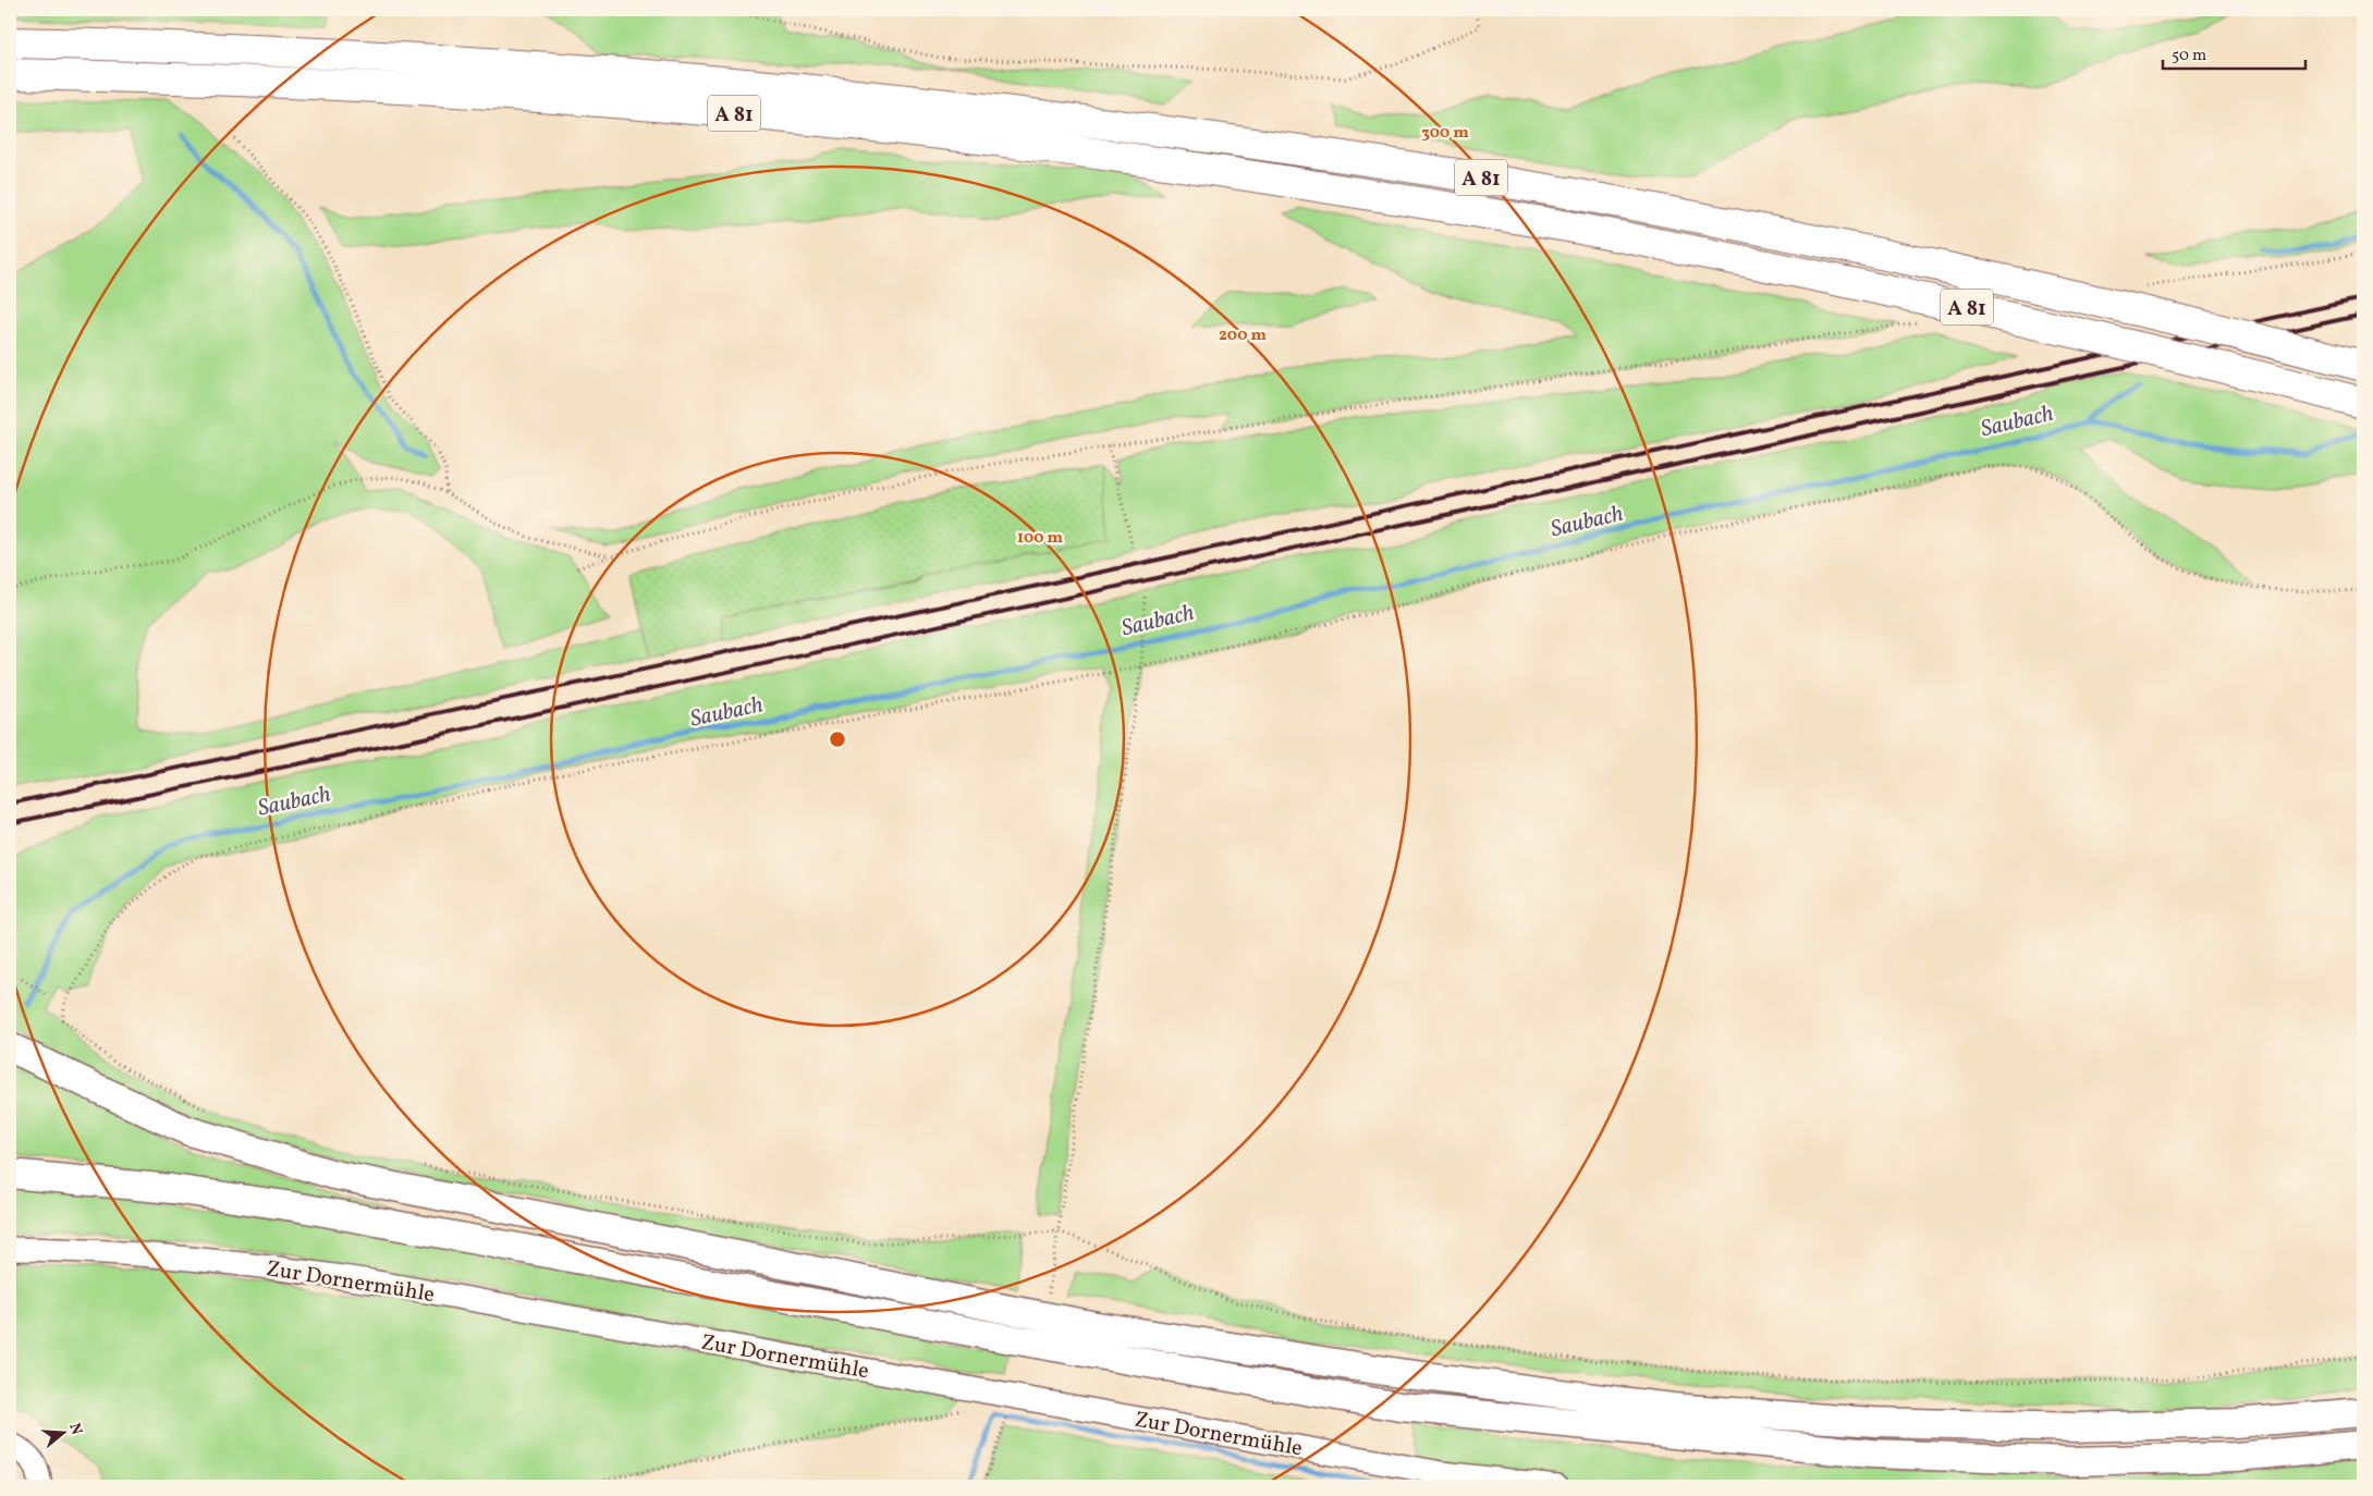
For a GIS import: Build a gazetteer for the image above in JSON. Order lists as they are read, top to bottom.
{
  "streets": {
    "highway": ["A 81"],
    "street": ["Zur Dornermühle"]
  },
  "water": ["Saubach"],
  "scale_bar": "50 m",
  "north": "right",
  "rings": ["300 m", "200 m", "100 m"]
}
